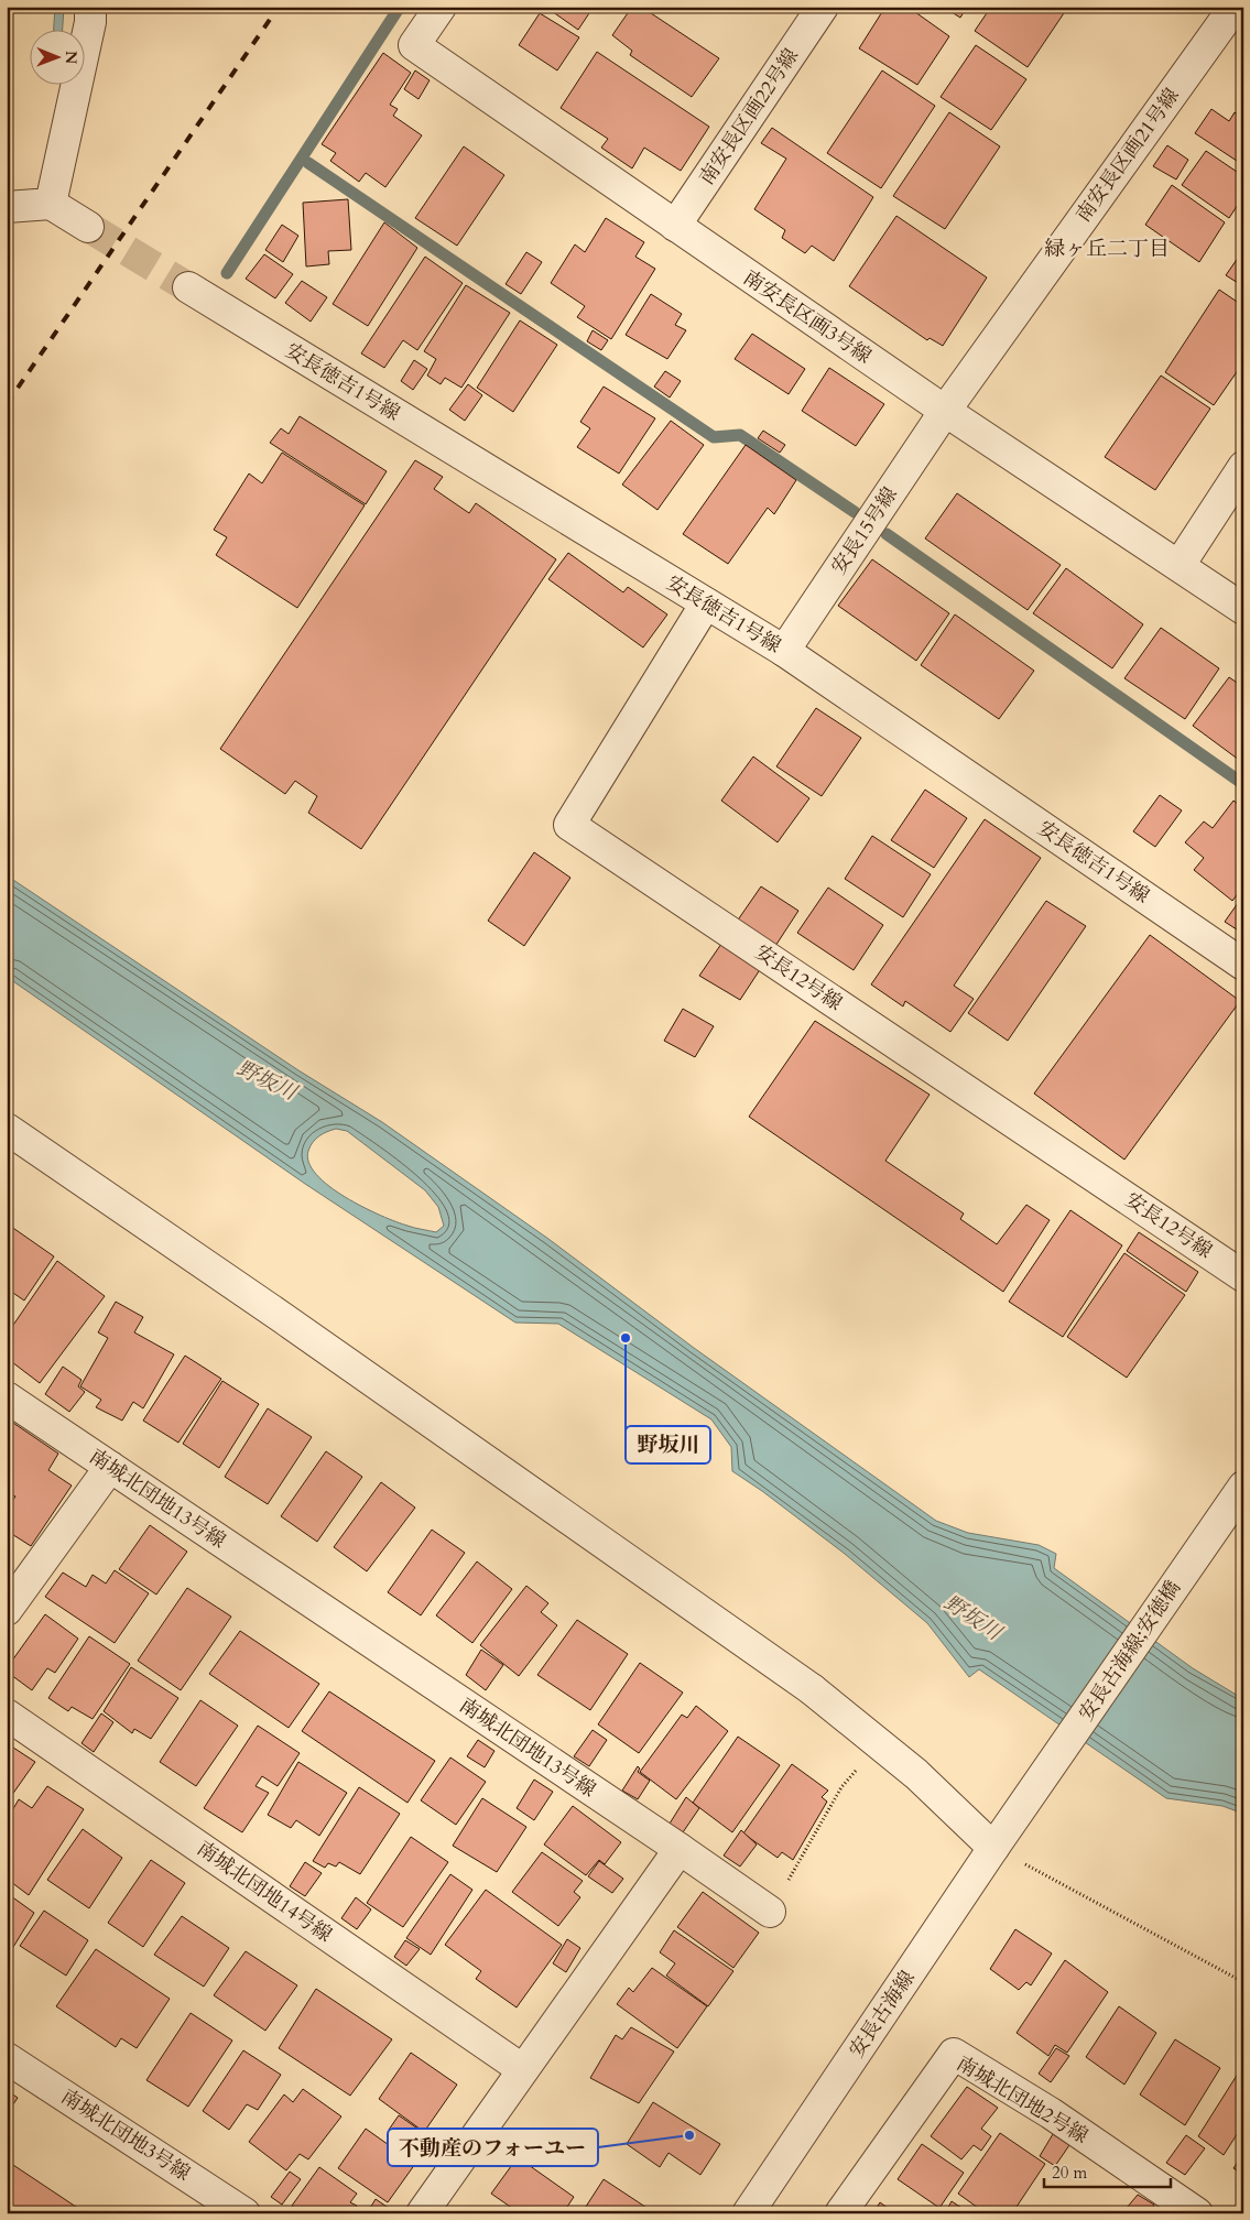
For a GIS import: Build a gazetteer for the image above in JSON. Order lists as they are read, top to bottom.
{
  "streets": {
    "street": [
      "南安長区画22号線",
      "南安長区画21号線",
      "南安長区画3号線",
      "安長徳吉1号線",
      "安長15号線",
      "安長12号線",
      "南城北団地13号線",
      "安長古海線;安徳橋",
      "南城北団地14号線",
      "安長古海線",
      "南城北団地2号線",
      "南城北団地3号線"
    ]
  },
  "crossings": [
    ["南安長区画22号線", "南安長区画3号線"],
    ["南安長区画21号線", "南安長区画3号線"],
    ["南安長区画21号線", "安長15号線"],
    ["南安長区画3号線", "安長15号線"],
    ["安長徳吉1号線", "安長15号線"],
    ["安長徳吉1号線", "安長12号線"],
    ["安長古海線;安徳橋", "安長古海線"]
  ],
  "districts": ["緑ヶ丘二丁目"],
  "water": ["野坂川"],
  "places": ["野坂川", "不動産のフォーユー"],
  "scale_bar": "20 m",
  "north": "right"
}
